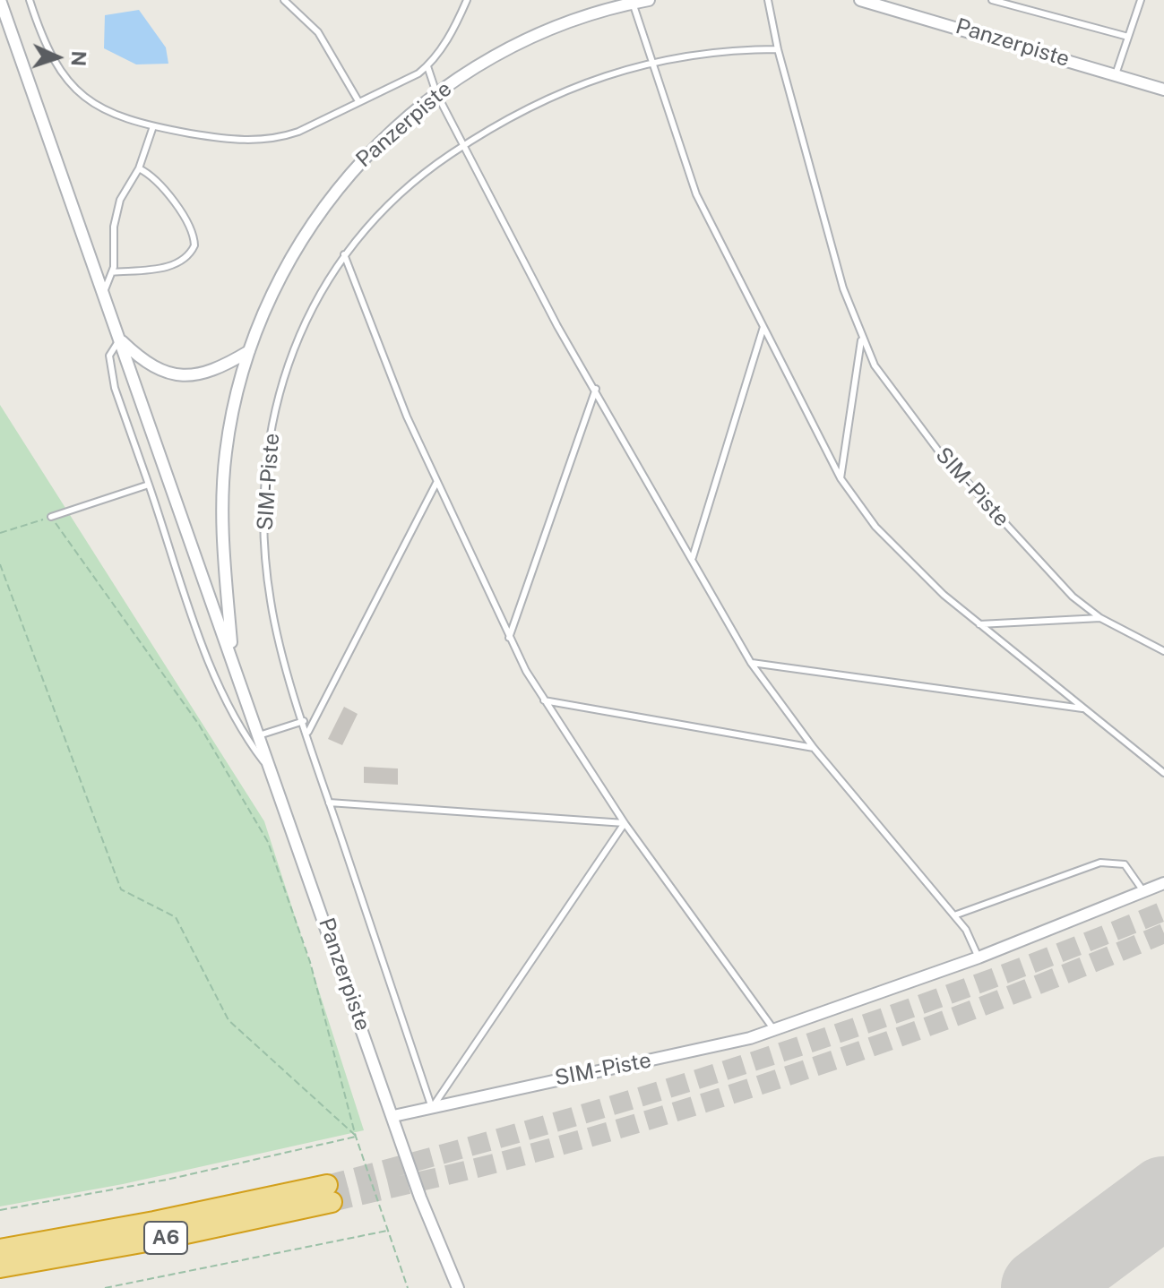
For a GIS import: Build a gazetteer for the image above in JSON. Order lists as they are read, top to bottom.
{
  "streets": {
    "highway": ["A6"],
    "street": ["Panzerpiste", "SIM-Piste"]
  },
  "crossings": [
    ["Panzerpiste", "SIM-Piste"]
  ],
  "north": "right"
}
